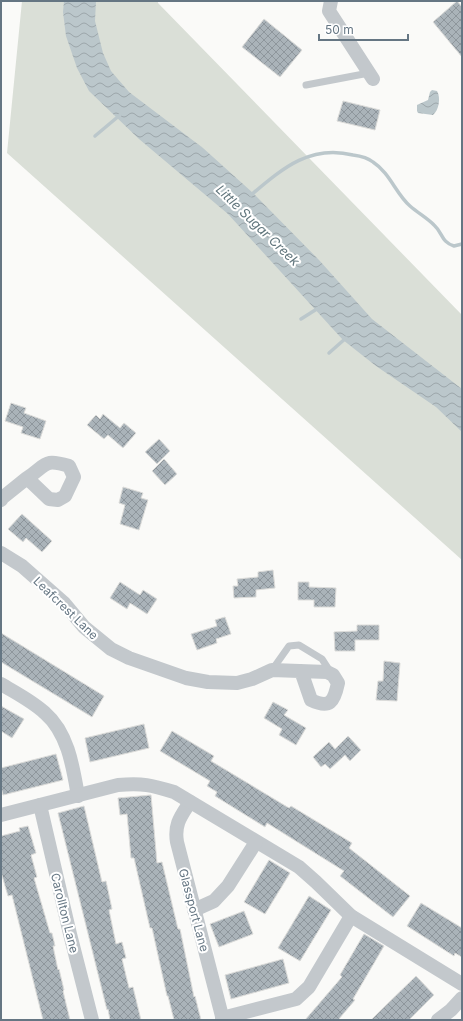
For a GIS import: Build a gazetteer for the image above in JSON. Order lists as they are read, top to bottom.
{
  "streets": {
    "street": ["Leafcrest Lane", "Glassport Lane", "Carollton Lane"]
  },
  "water": ["Little Sugar Creek"],
  "scale_bar": "50 m"
}
